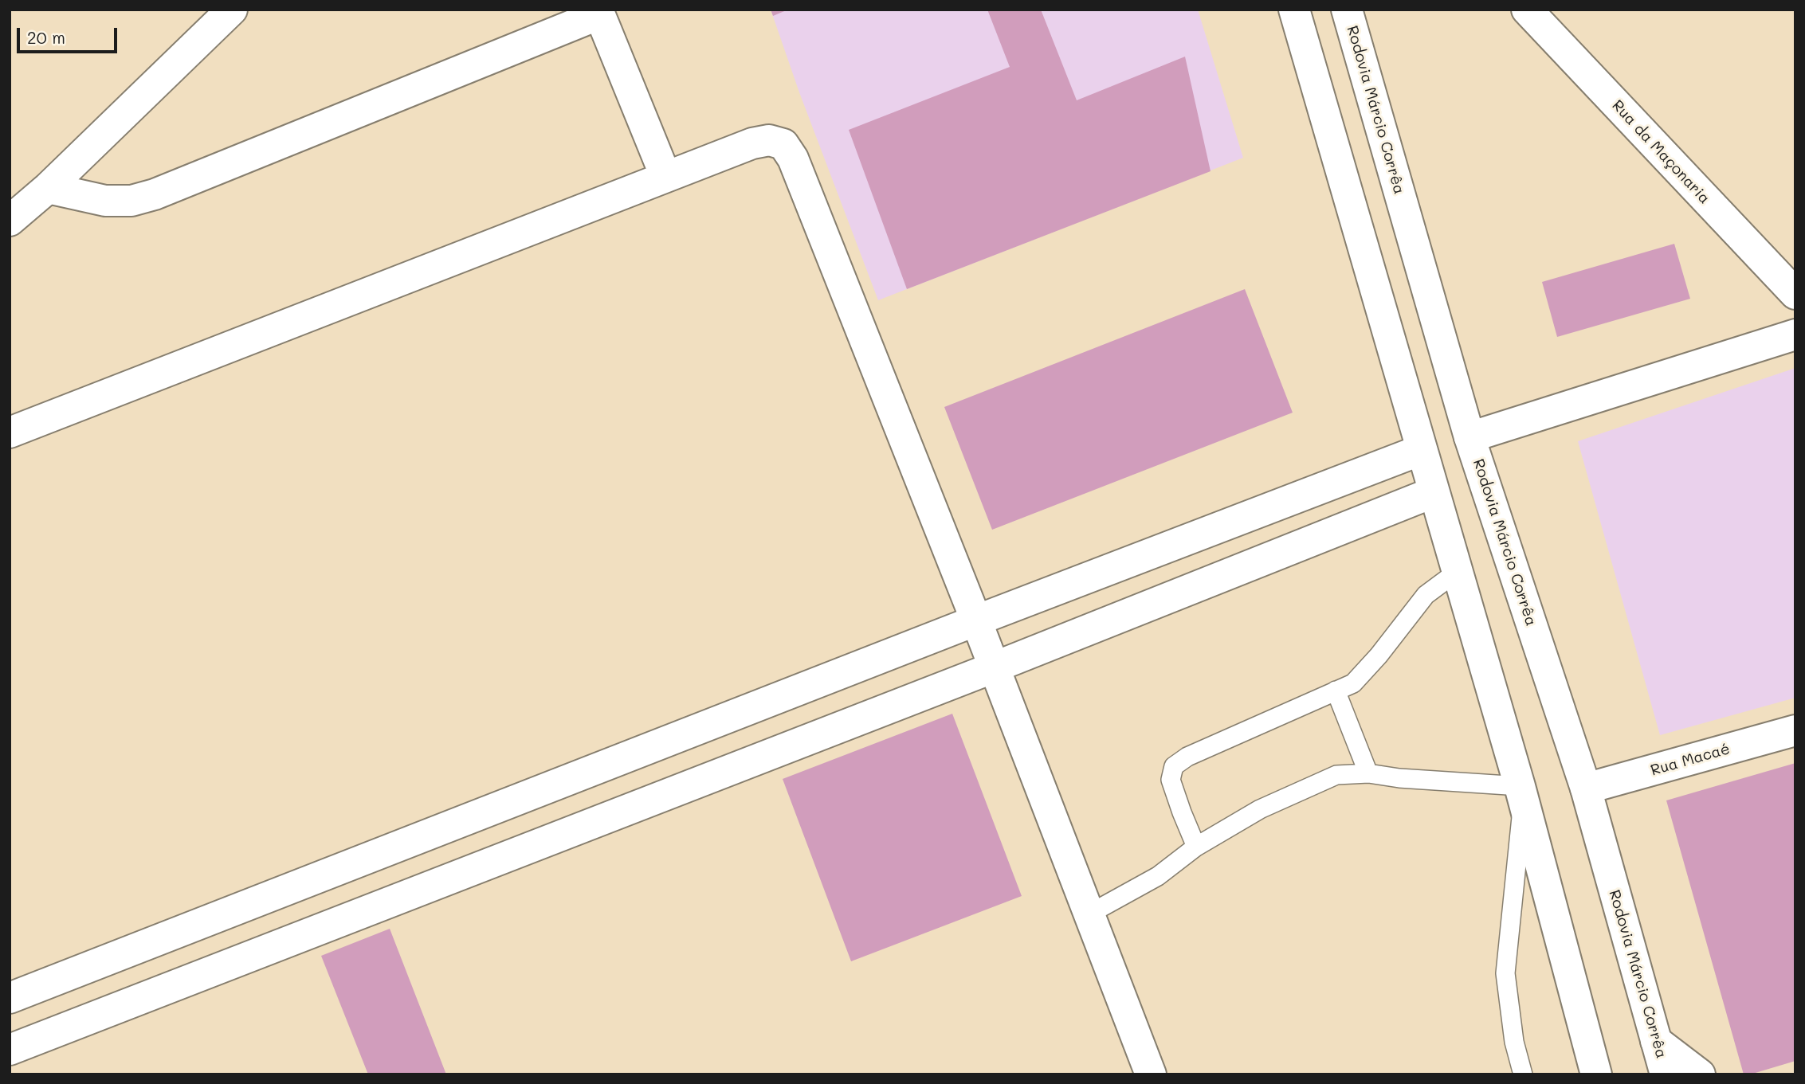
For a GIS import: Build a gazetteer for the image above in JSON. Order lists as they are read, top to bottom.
{
  "streets": {
    "main road": ["Rodovia Márcio Corrêa", "Rua da Maçonaria", "Rua Macaé"]
  },
  "crossings": [
    ["Rodovia Márcio Corrêa", "Rua Macaé"]
  ],
  "scale_bar": "20 m"
}
